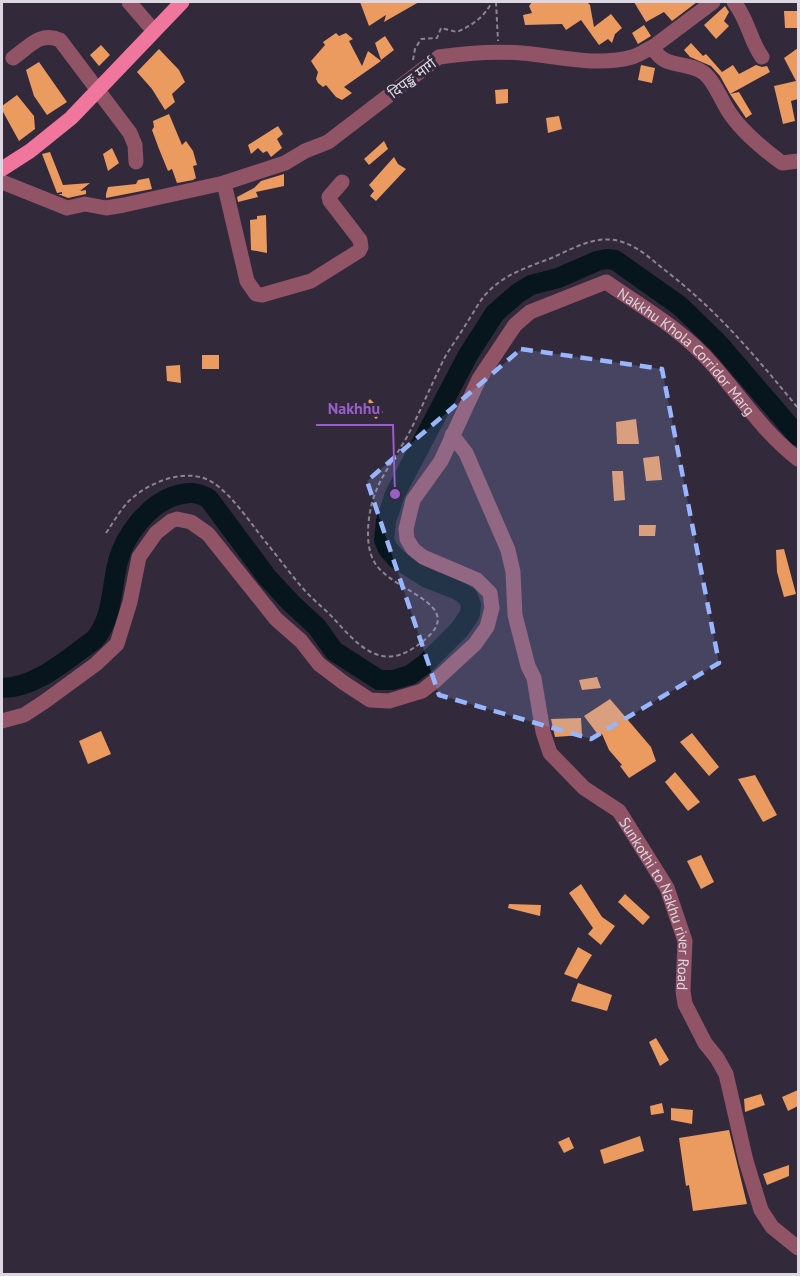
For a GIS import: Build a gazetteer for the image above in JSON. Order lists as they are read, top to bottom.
{
  "streets": {
    "street": ["दिपङ्ख मार्ग", "Nakkhu Khola Corridor Marg", "Sunkothi to Nakhu river Road"]
  },
  "crossings": [
    ["Nakkhu Khola Corridor Marg", "Sunkothi to Nakhu river Road"]
  ],
  "places": ["Nakhhu"]
}
